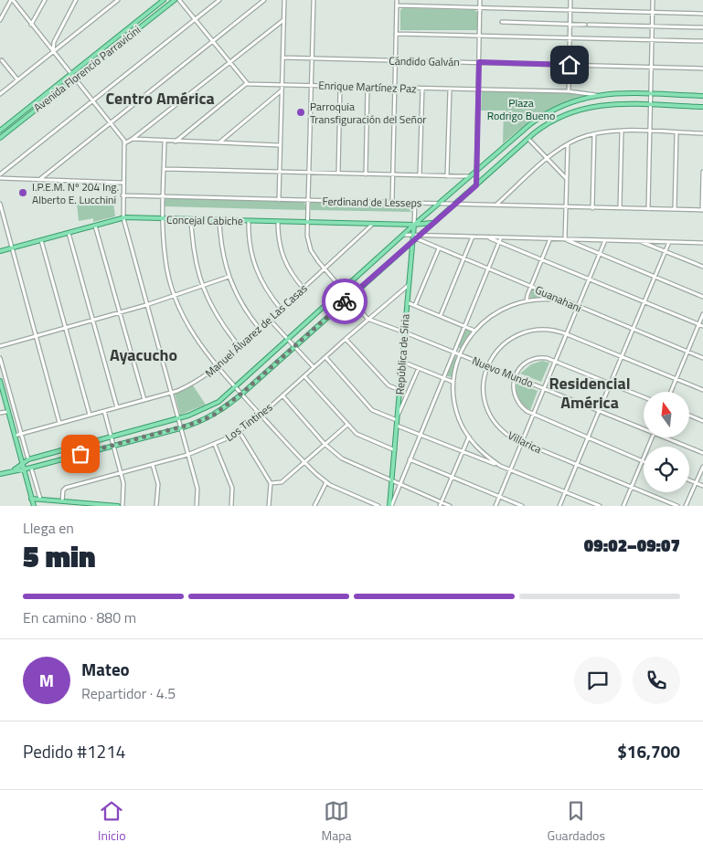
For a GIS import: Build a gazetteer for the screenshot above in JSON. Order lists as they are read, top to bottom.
{
  "streets": {
    "main road": ["Avenida Florencio Parravicini", "Concejal Cabiche", "República de Siria"],
    "street": [
      "Cándido Galván",
      "Enrique Martínez Paz",
      "Ferdinand de Lesseps",
      "Guanahani",
      "Manuel Álvarez de Las Casas",
      "Nuevo Mundo",
      "Los Tintines",
      "Villarica"
    ]
  },
  "crossings": [
    ["Ferdinand de Lesseps", "República de Siria"],
    ["Concejal Cabiche", "Manuel Álvarez de Las Casas"],
    ["Concejal Cabiche", "República de Siria"],
    ["Guanahani", "República de Siria"],
    ["República de Siria", "Nuevo Mundo"],
    ["República de Siria", "Los Tintines"],
    ["Nuevo Mundo", "Los Tintines"],
    ["Nuevo Mundo", "Villarica"]
  ],
  "districts": ["Centro América", "Ayacucho", "Residencial América"],
  "parks": ["Plaza Rodrigo Bueno"],
  "places": ["Parroquia Transfiguración del Señor", "I.P.E.M. Nº 204 Ing. Alberto E. Lucchini"],
  "north": "top",
  "page": {
    "heading": ["5 min", "Llega en", "09:02–09:07"],
    "panel": [
      "Mateo",
      "Repartidor · 4.5",
      "Pedido #1214",
      "$16,700"
    ],
    "bar": "En camino · 880 m",
    "round": "M",
    "tabs": ["Inicio", "Mapa", "Guardados"]
  }
}
